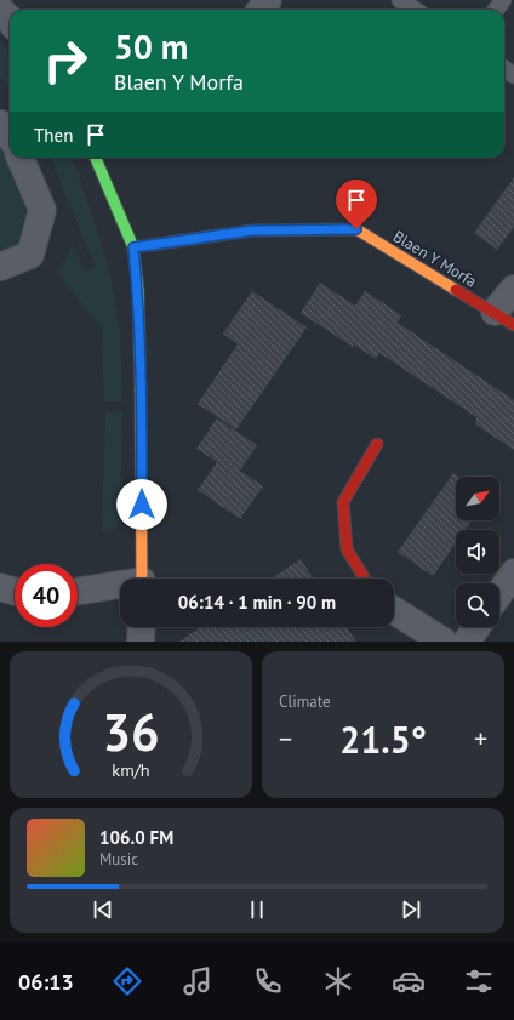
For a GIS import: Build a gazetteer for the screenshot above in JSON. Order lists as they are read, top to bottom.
{
  "streets": {
    "street": ["Blaen Y Morfa"]
  },
  "north": "top right",
  "page": {
    "turn": ["50 m", "Blaen Y Morfa"],
    "then": "Then",
    "limit": "40",
    "trip": "06:14 · 1 min · 90 m",
    "tile": "Climate",
    "heat": ["−", "21.5°", "+"],
    "song": ["106.0 FM", "Music"],
    "tabs": "06:13",
    "gauge": ["36", "km/h"]
  }
}
